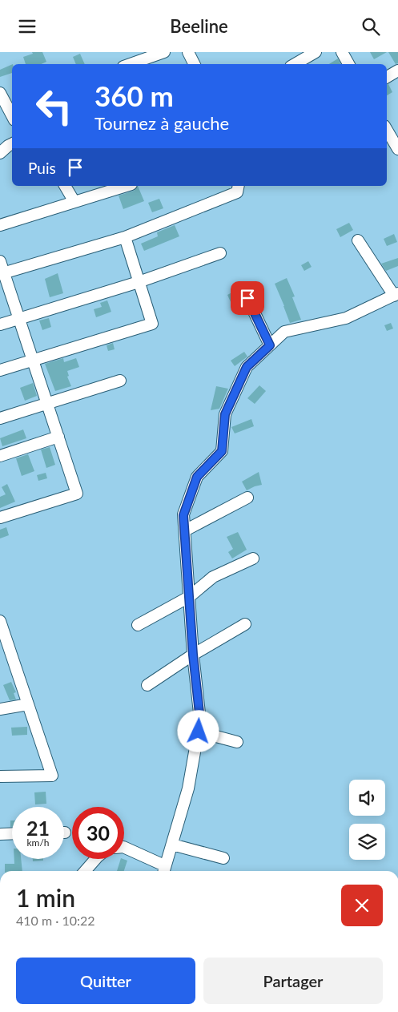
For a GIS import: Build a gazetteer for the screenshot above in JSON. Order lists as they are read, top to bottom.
{
  "page": {
    "header": "Beeline",
    "turn": ["360 m", "Tournez à gauche"],
    "then": "Puis",
    "speed": "21 km/h",
    "limit": "30",
    "heading": ["1 min", "410 m · 10:22"],
    "buttons": ["Quitter", "Partager"]
  }
}
